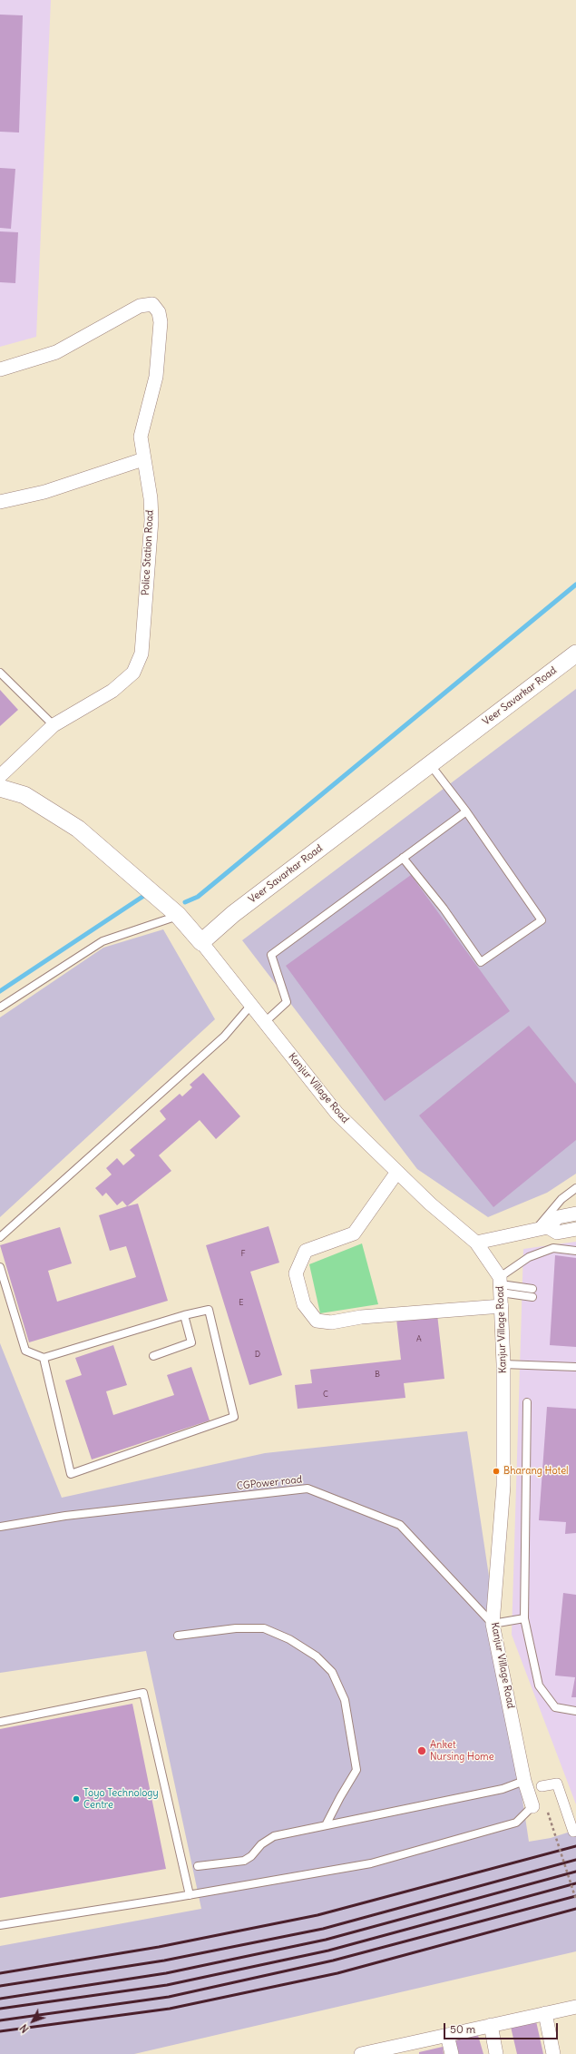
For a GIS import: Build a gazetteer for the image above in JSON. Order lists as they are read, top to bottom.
{
  "streets": {
    "street": ["Police Station Road", "Veer Savarkar Road", "Kanjur Village Road"],
    "lane": ["CGPower road"]
  },
  "crossings": [
    ["Veer Savarkar Road", "Kanjur Village Road"],
    ["Kanjur Village Road", "CGPower road"]
  ],
  "places": ["Bharang Hotel", "Anket Nursing Home", "Toyo Technology Centre"],
  "house_numbers": [
    "F",
    "E",
    "A",
    "D",
    "B",
    "C"
  ],
  "scale_bar": "50 m",
  "north": "bottom left"
}
